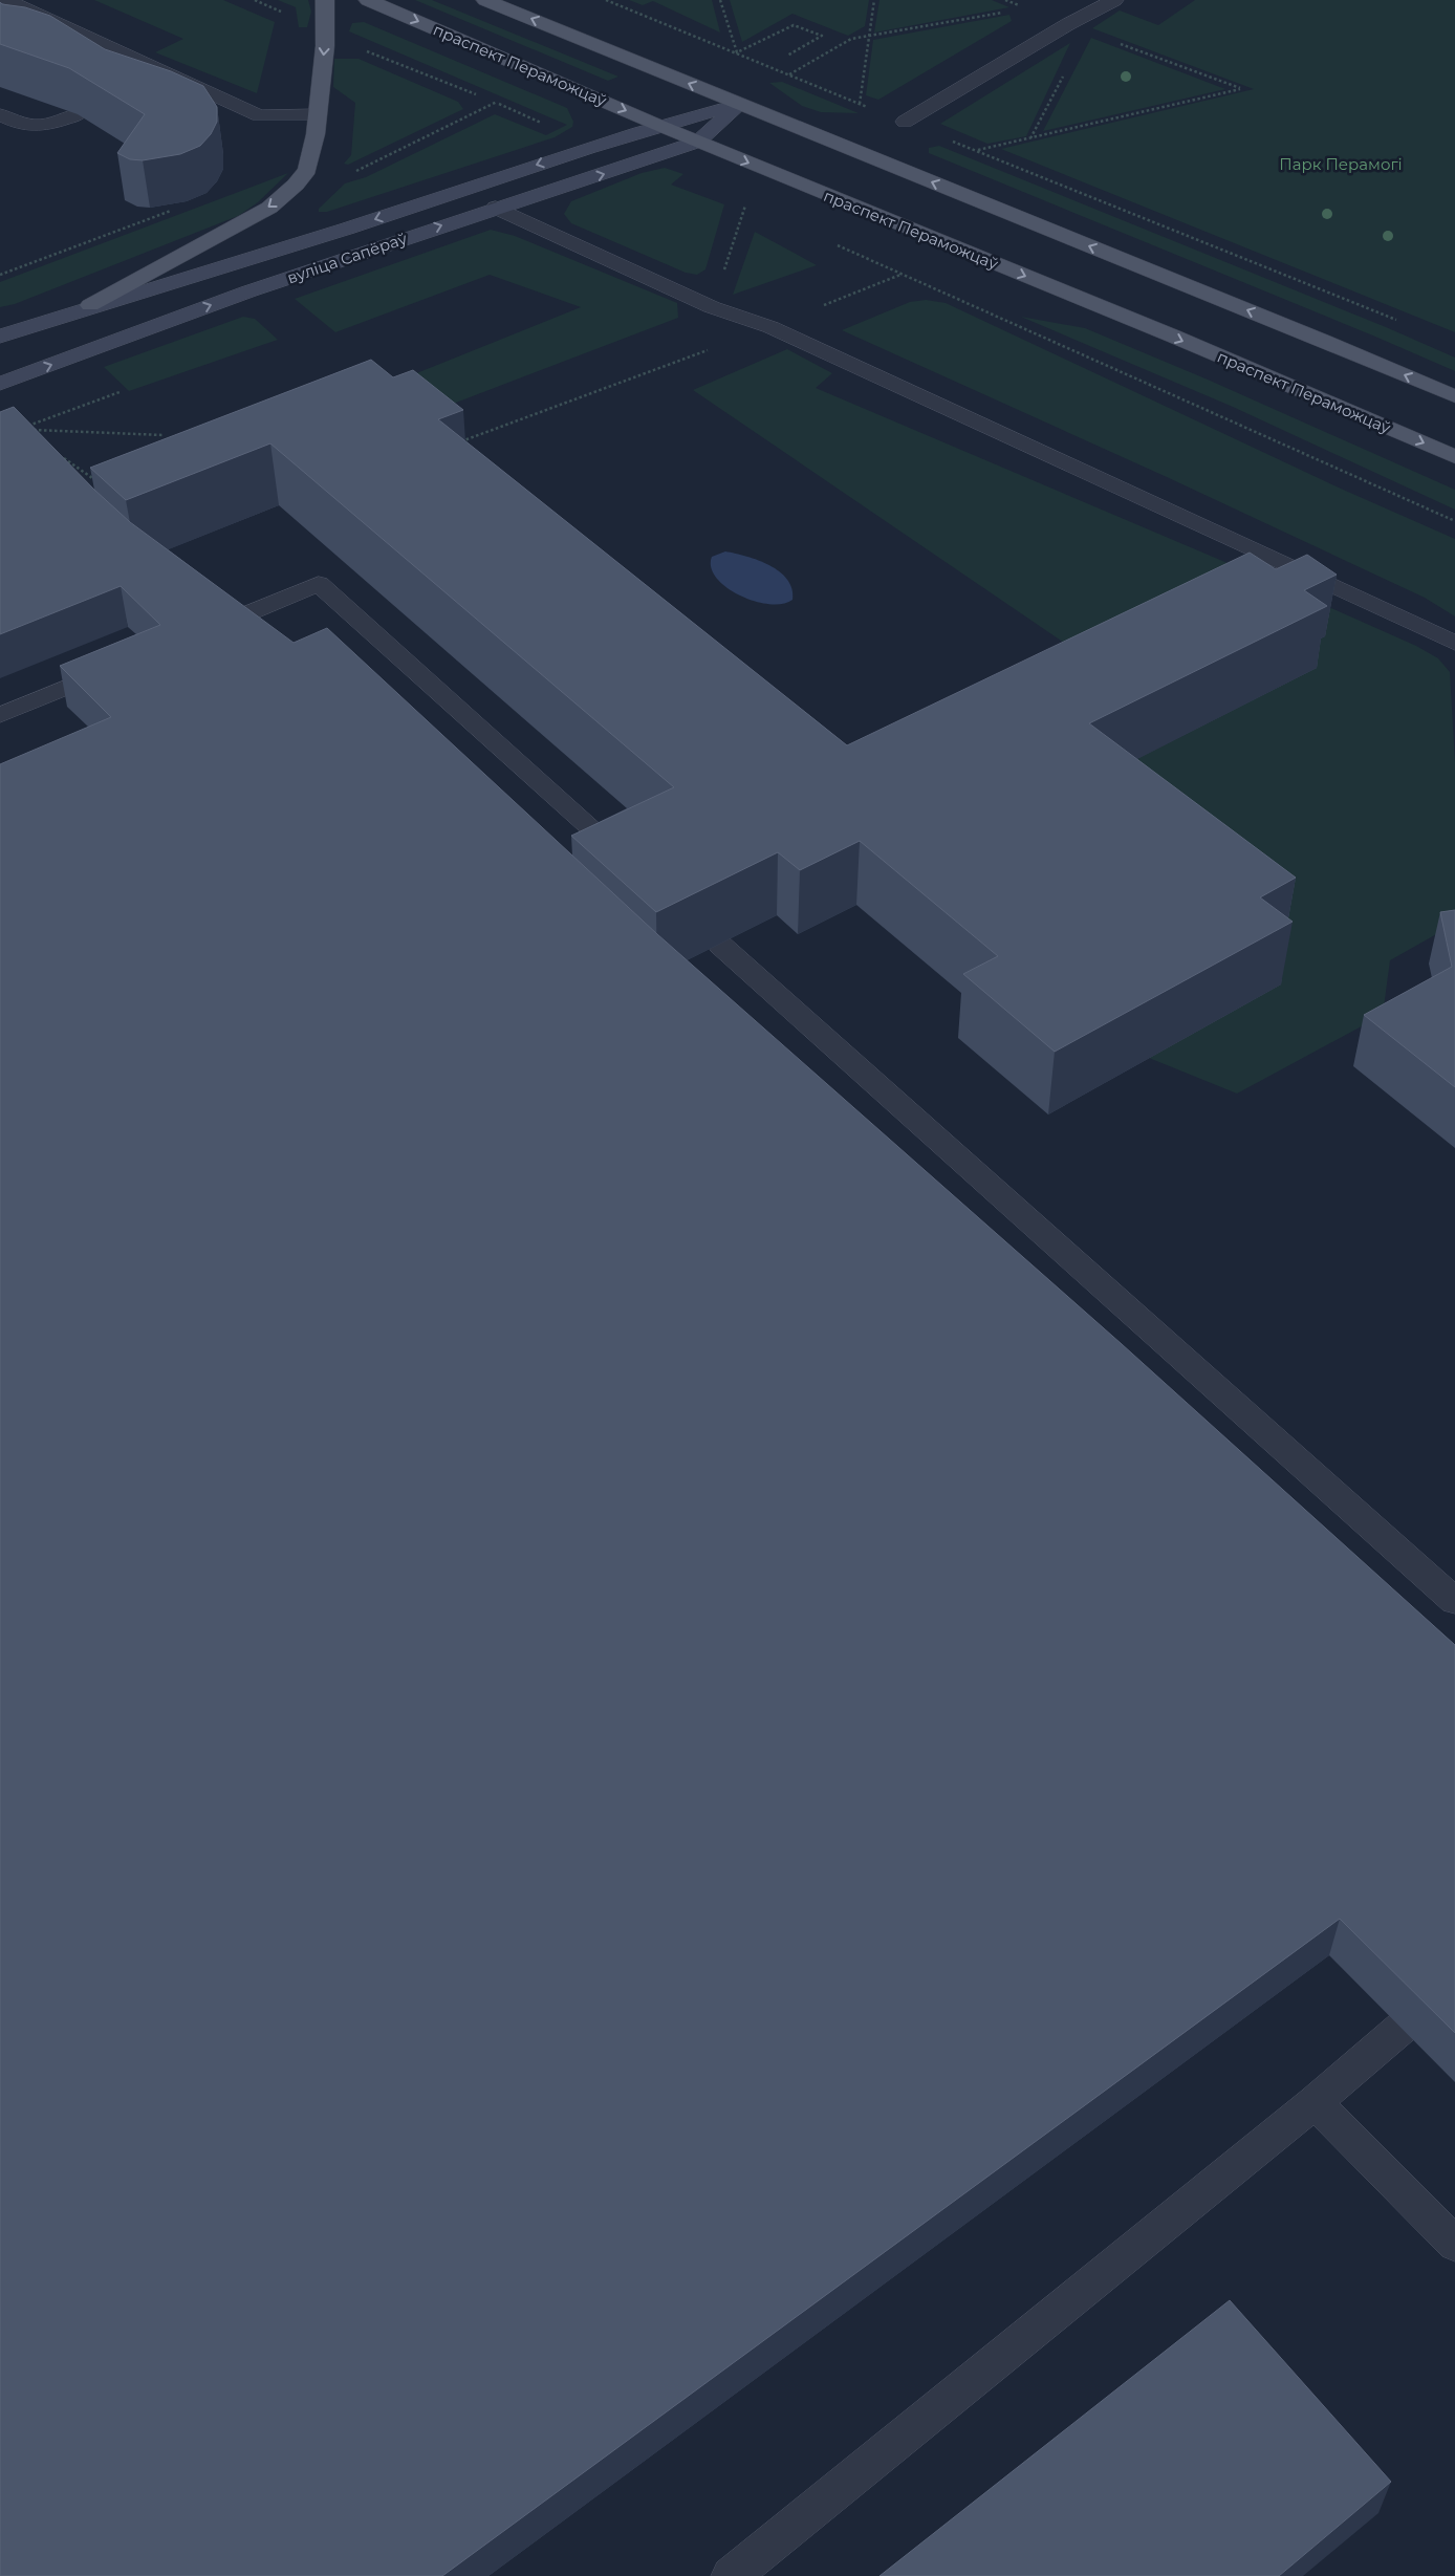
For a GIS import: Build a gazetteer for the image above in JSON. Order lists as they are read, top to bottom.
{
  "streets": {
    "main road": ["праспект Пераможцаў", "вуліца Сапёраў"]
  },
  "crossings": [
    ["праспект Пераможцаў", "вуліца Сапёраў"]
  ],
  "parks": ["Парк Перамогі"]
}
